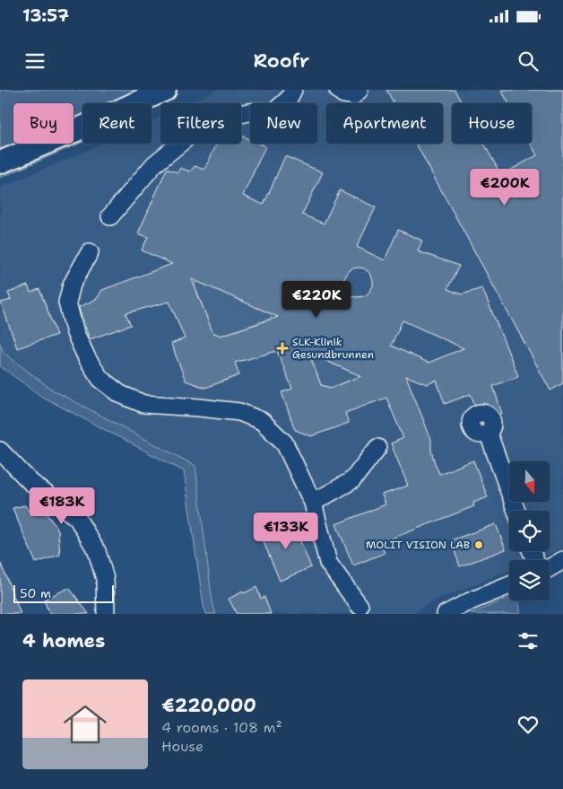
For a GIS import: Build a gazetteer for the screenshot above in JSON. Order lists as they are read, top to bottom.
{
  "places": {
    "health": ["SLK-Klinik Gesundbrunnen"],
    "other": ["MOLIT VISION LAB"]
  },
  "scale_bar": "50 m",
  "north": "bottom",
  "page": {
    "status": "13:57",
    "header": "Roofr",
    "chip": [
      "Buy",
      "Rent",
      "Filters",
      "New",
      "Apartment",
      "House"
    ],
    "price": [
      "€200K",
      "€220K",
      "€183K",
      "€133K"
    ],
    "scale": "50 m",
    "heading": "4 homes",
    "list": [
      {
        "name": "€220,000",
        "note": "4 rooms · 108 m² · House"
      }
    ]
  }
}
